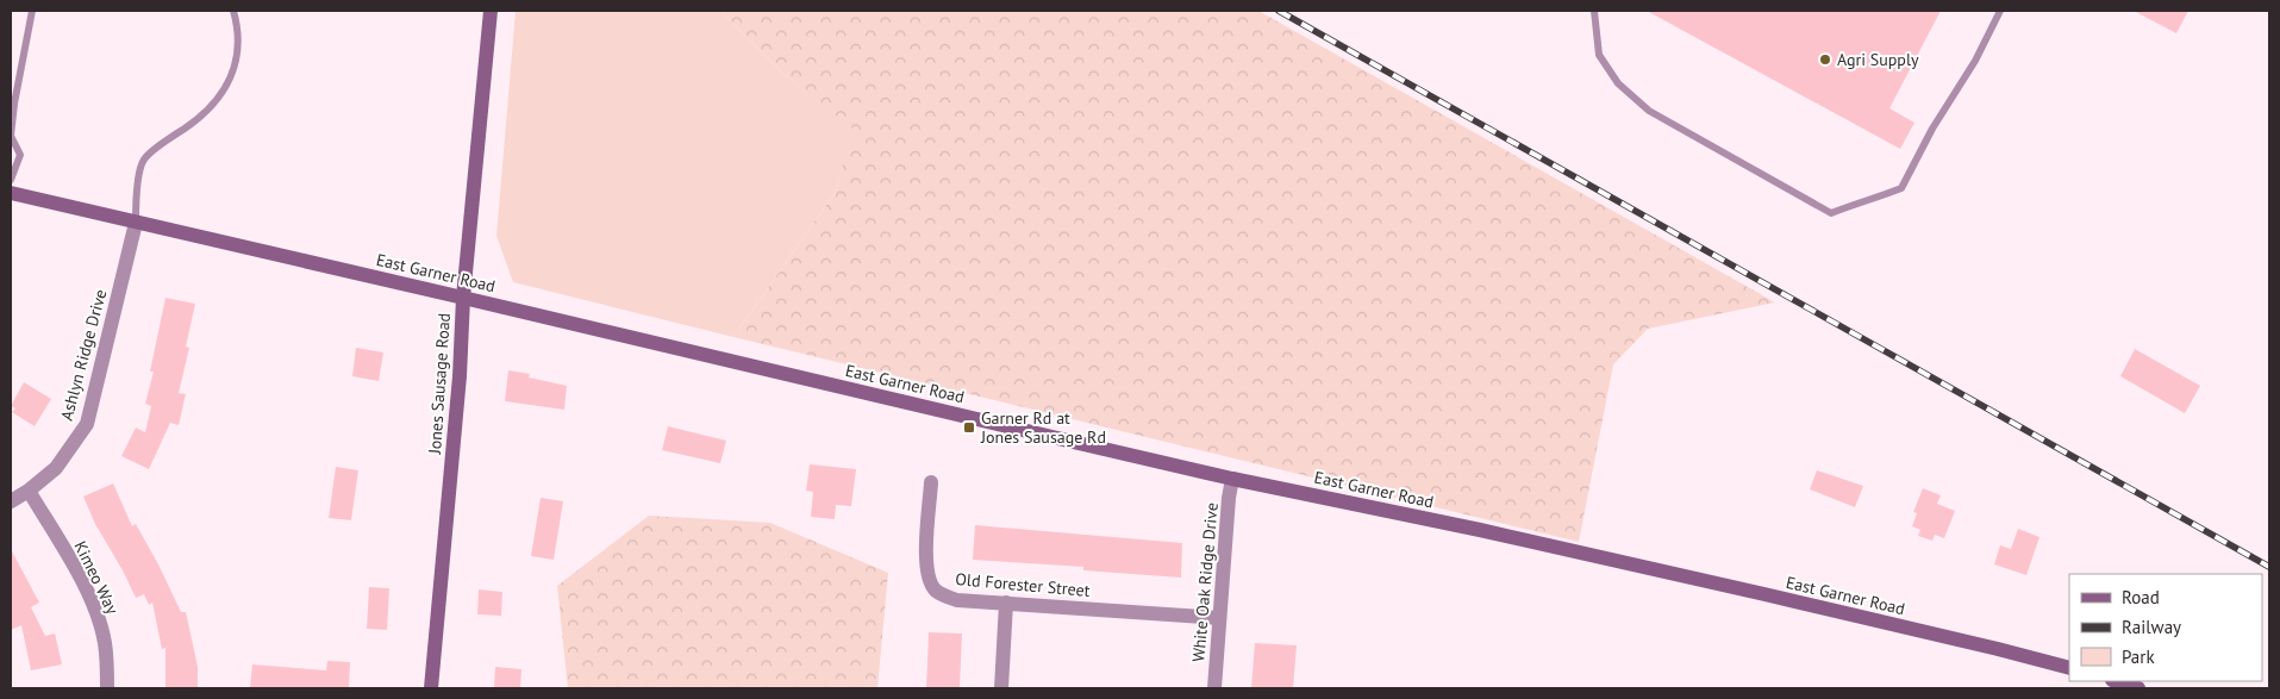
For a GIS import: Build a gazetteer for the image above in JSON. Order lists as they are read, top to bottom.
{
  "streets": {
    "main road": ["East Garner Road", "Jones Sausage Road"],
    "street": [
      "Ashlyn Ridge Drive",
      "Kimeo Way",
      "White Oak Ridge Drive",
      "Old Forester Street"
    ]
  },
  "crossings": [
    ["East Garner Road", "Ashlyn Ridge Drive"],
    ["East Garner Road", "Jones Sausage Road"],
    ["East Garner Road", "White Oak Ridge Drive"],
    ["Ashlyn Ridge Drive", "Kimeo Way"],
    ["White Oak Ridge Drive", "Old Forester Street"]
  ],
  "places": {
    "other": ["Agri Supply"],
    "transit": ["Garner Rd at Jones Sausage Rd"]
  },
  "legend": ["Road", "Railway", "Park"]
}
